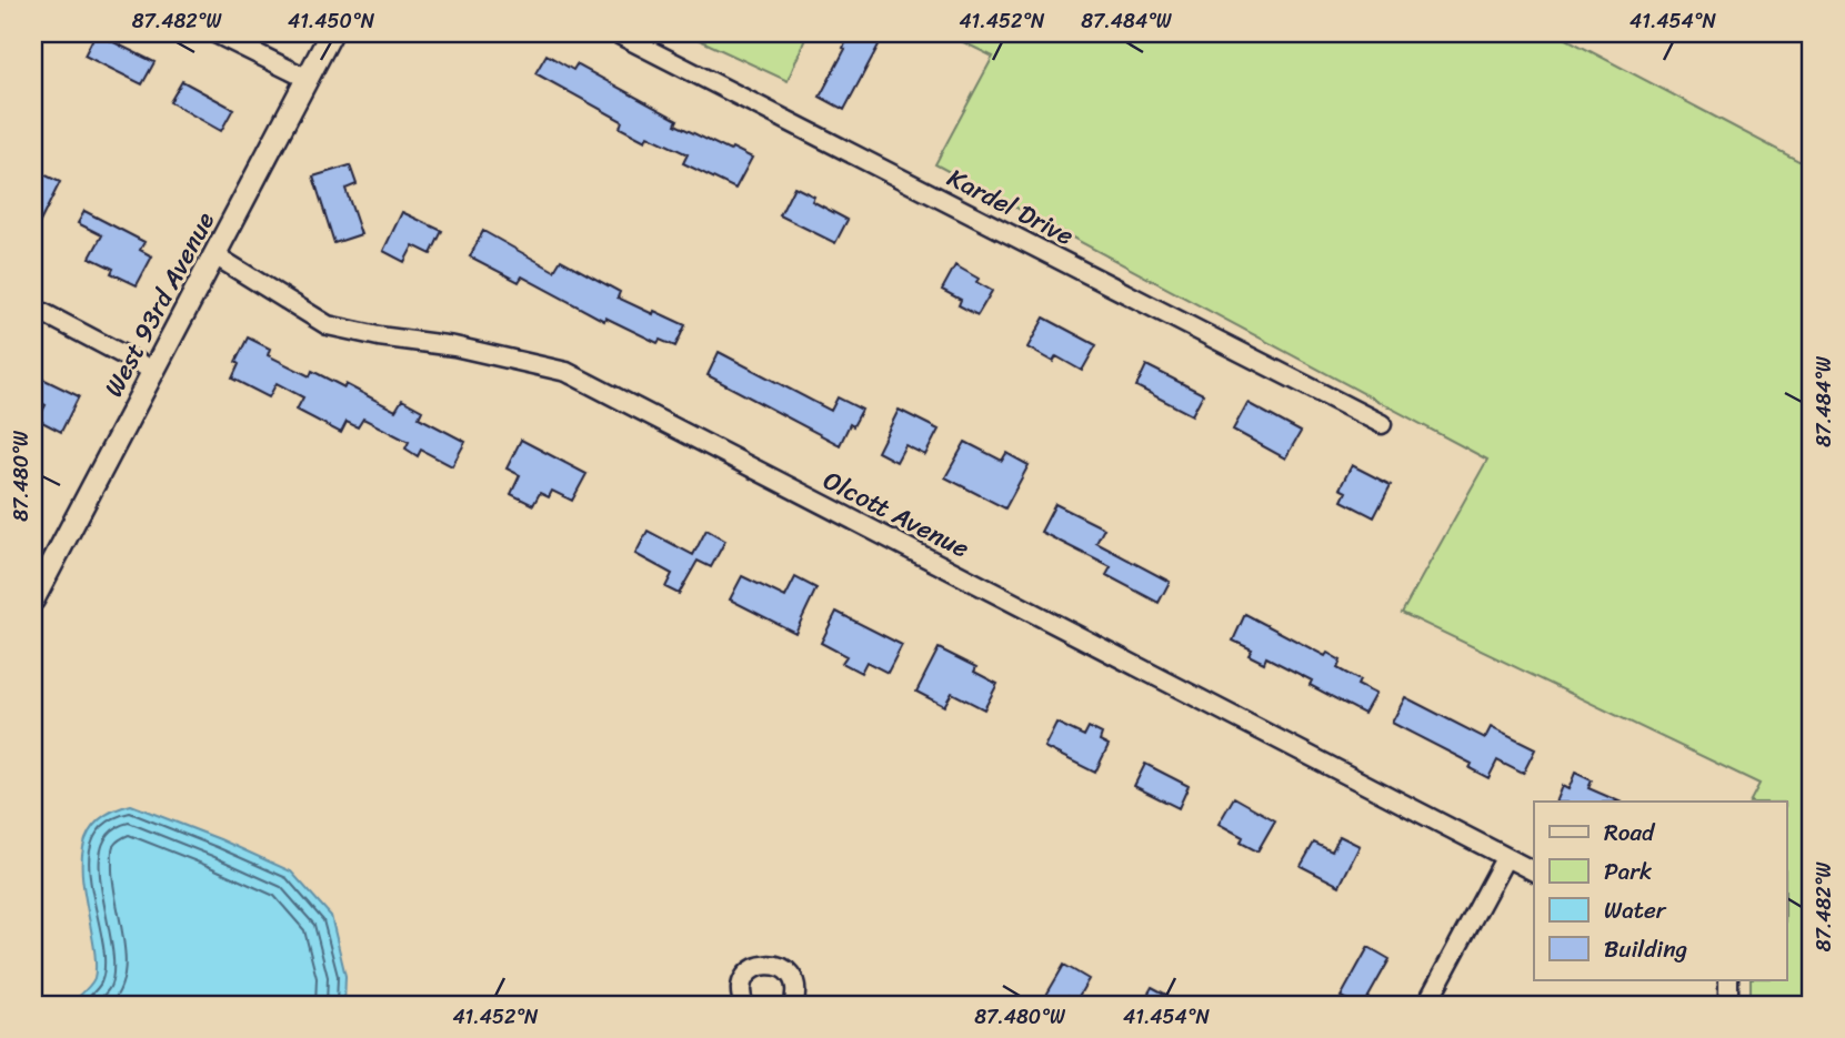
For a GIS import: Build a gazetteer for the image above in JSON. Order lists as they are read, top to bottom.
{
  "streets": {
    "street": ["Kardel Drive", "West 93rd Avenue", "Olcott Avenue"]
  },
  "crossings": [
    ["West 93rd Avenue", "Olcott Avenue"]
  ],
  "legend": [
    "Road",
    "Park",
    "Water",
    "Building"
  ],
  "coordinates": [
    "87.482°W",
    "41.450°N",
    "41.452°N",
    "87.484°W",
    "41.454°N",
    "87.480°W"
  ]
}
